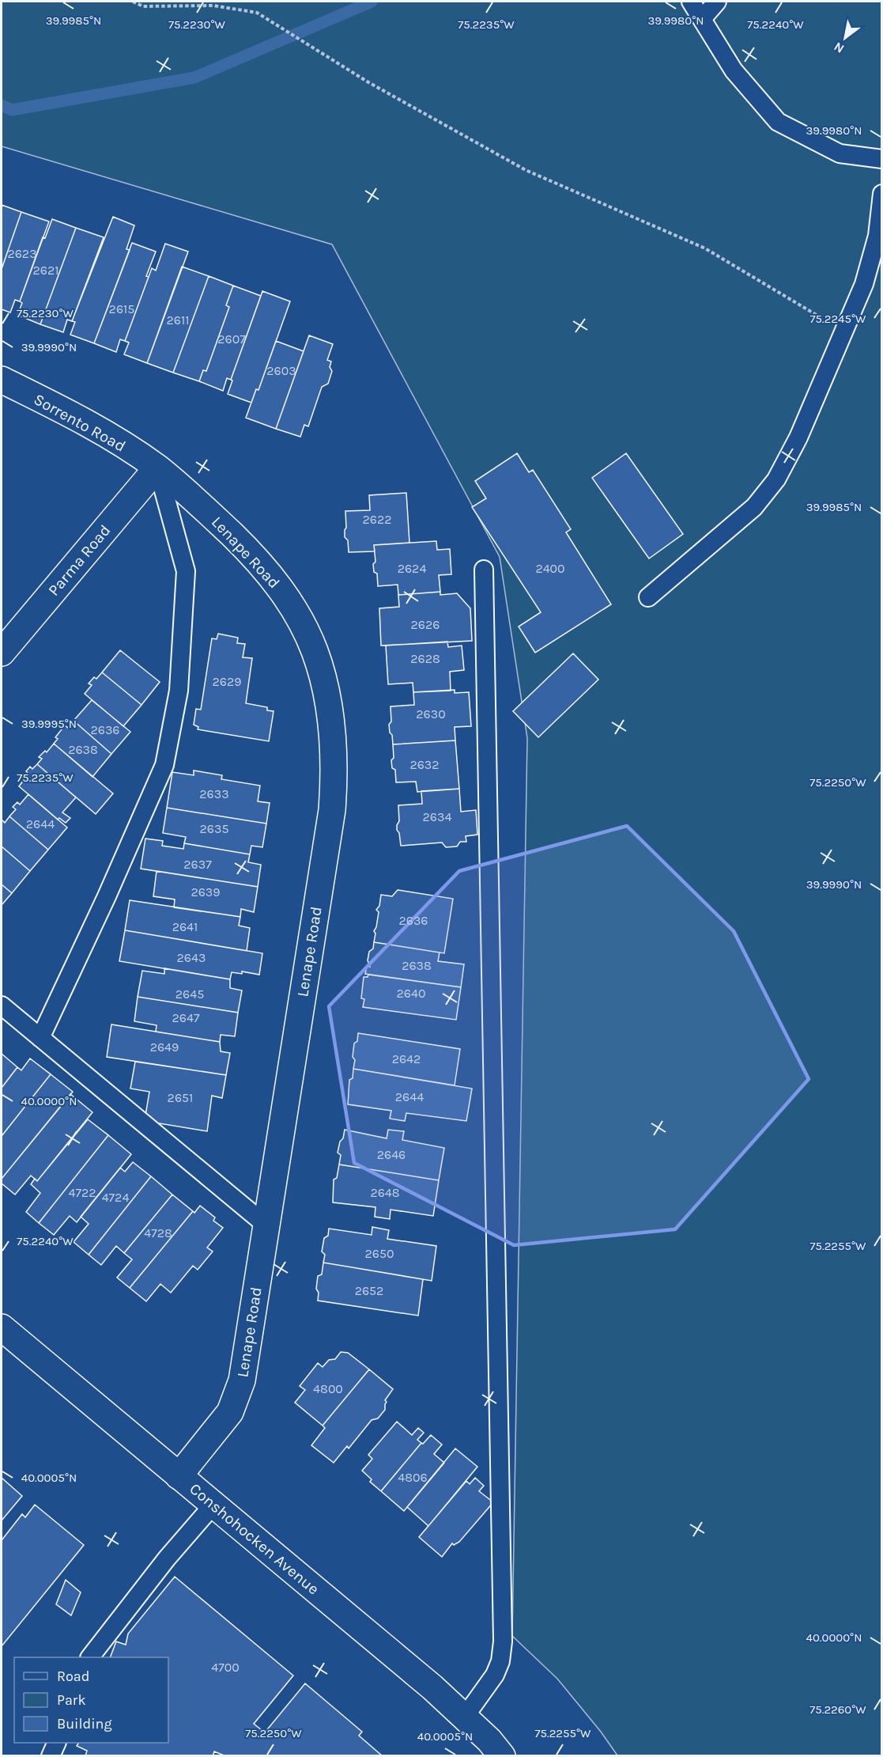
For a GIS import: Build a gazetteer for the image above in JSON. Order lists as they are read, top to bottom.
{
  "streets": {
    "street": [
      "Sorrento Road",
      "Lenape Road",
      "Parma Road",
      "Conshohocken Avenue"
    ]
  },
  "crossings": [
    ["Sorrento Road", "Lenape Road"],
    ["Sorrento Road", "Parma Road"],
    ["Lenape Road", "Parma Road"],
    ["Lenape Road", "Conshohocken Avenue"]
  ],
  "house_numbers": [
    "2623",
    "2621",
    "2615",
    "2611",
    "2607",
    "2603",
    "2622",
    "2624",
    "2400",
    "2626",
    "2628",
    "2629",
    "2630",
    "2636",
    "2638",
    "2632",
    "2633",
    "2634",
    "2644",
    "2635",
    "2637",
    "2639",
    "2636",
    "2641",
    "2643",
    "2638",
    "2640",
    "2645",
    "2647",
    "2649",
    "2642",
    "2644",
    "2651",
    "2646",
    "4722",
    "2648",
    "4724",
    "4728",
    "2650",
    "2652",
    "4800",
    "4806",
    "4700"
  ],
  "legend": ["Road", "Park", "Building"],
  "north": "bottom left",
  "coordinates": [
    "39.9985°N",
    "39.9980°N",
    "75.2230°W",
    "75.2235°W",
    "75.2240°W",
    "75.2245°W",
    "39.9990°N",
    "39.9995°N",
    "75.2250°W",
    "40.0000°N",
    "75.2255°W",
    "40.0005°N",
    "75.2260°W"
  ]
}
